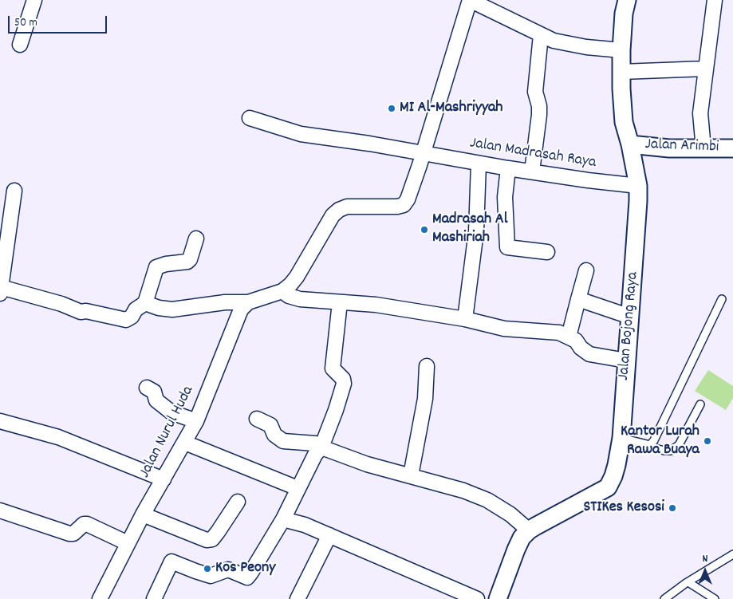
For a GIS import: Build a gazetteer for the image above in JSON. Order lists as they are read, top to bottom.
{
  "streets": {
    "street": [
      "Jalan Arimbi",
      "Jalan Madrasah Raya",
      "Jalan Bojong Raya",
      "Jalan Nurul Huda"
    ]
  },
  "crossings": [
    ["Jalan Arimbi", "Jalan Bojong Raya"],
    ["Jalan Madrasah Raya", "Jalan Bojong Raya"]
  ],
  "places": [
    "MI Al-Mashriyyah",
    "Madrasah Al Mashiriah",
    "Kantor Lurah Rawa Buaya",
    "STIKes Kesosi",
    "Kos Peony"
  ],
  "scale_bar": "50 m",
  "north": "top"
}
